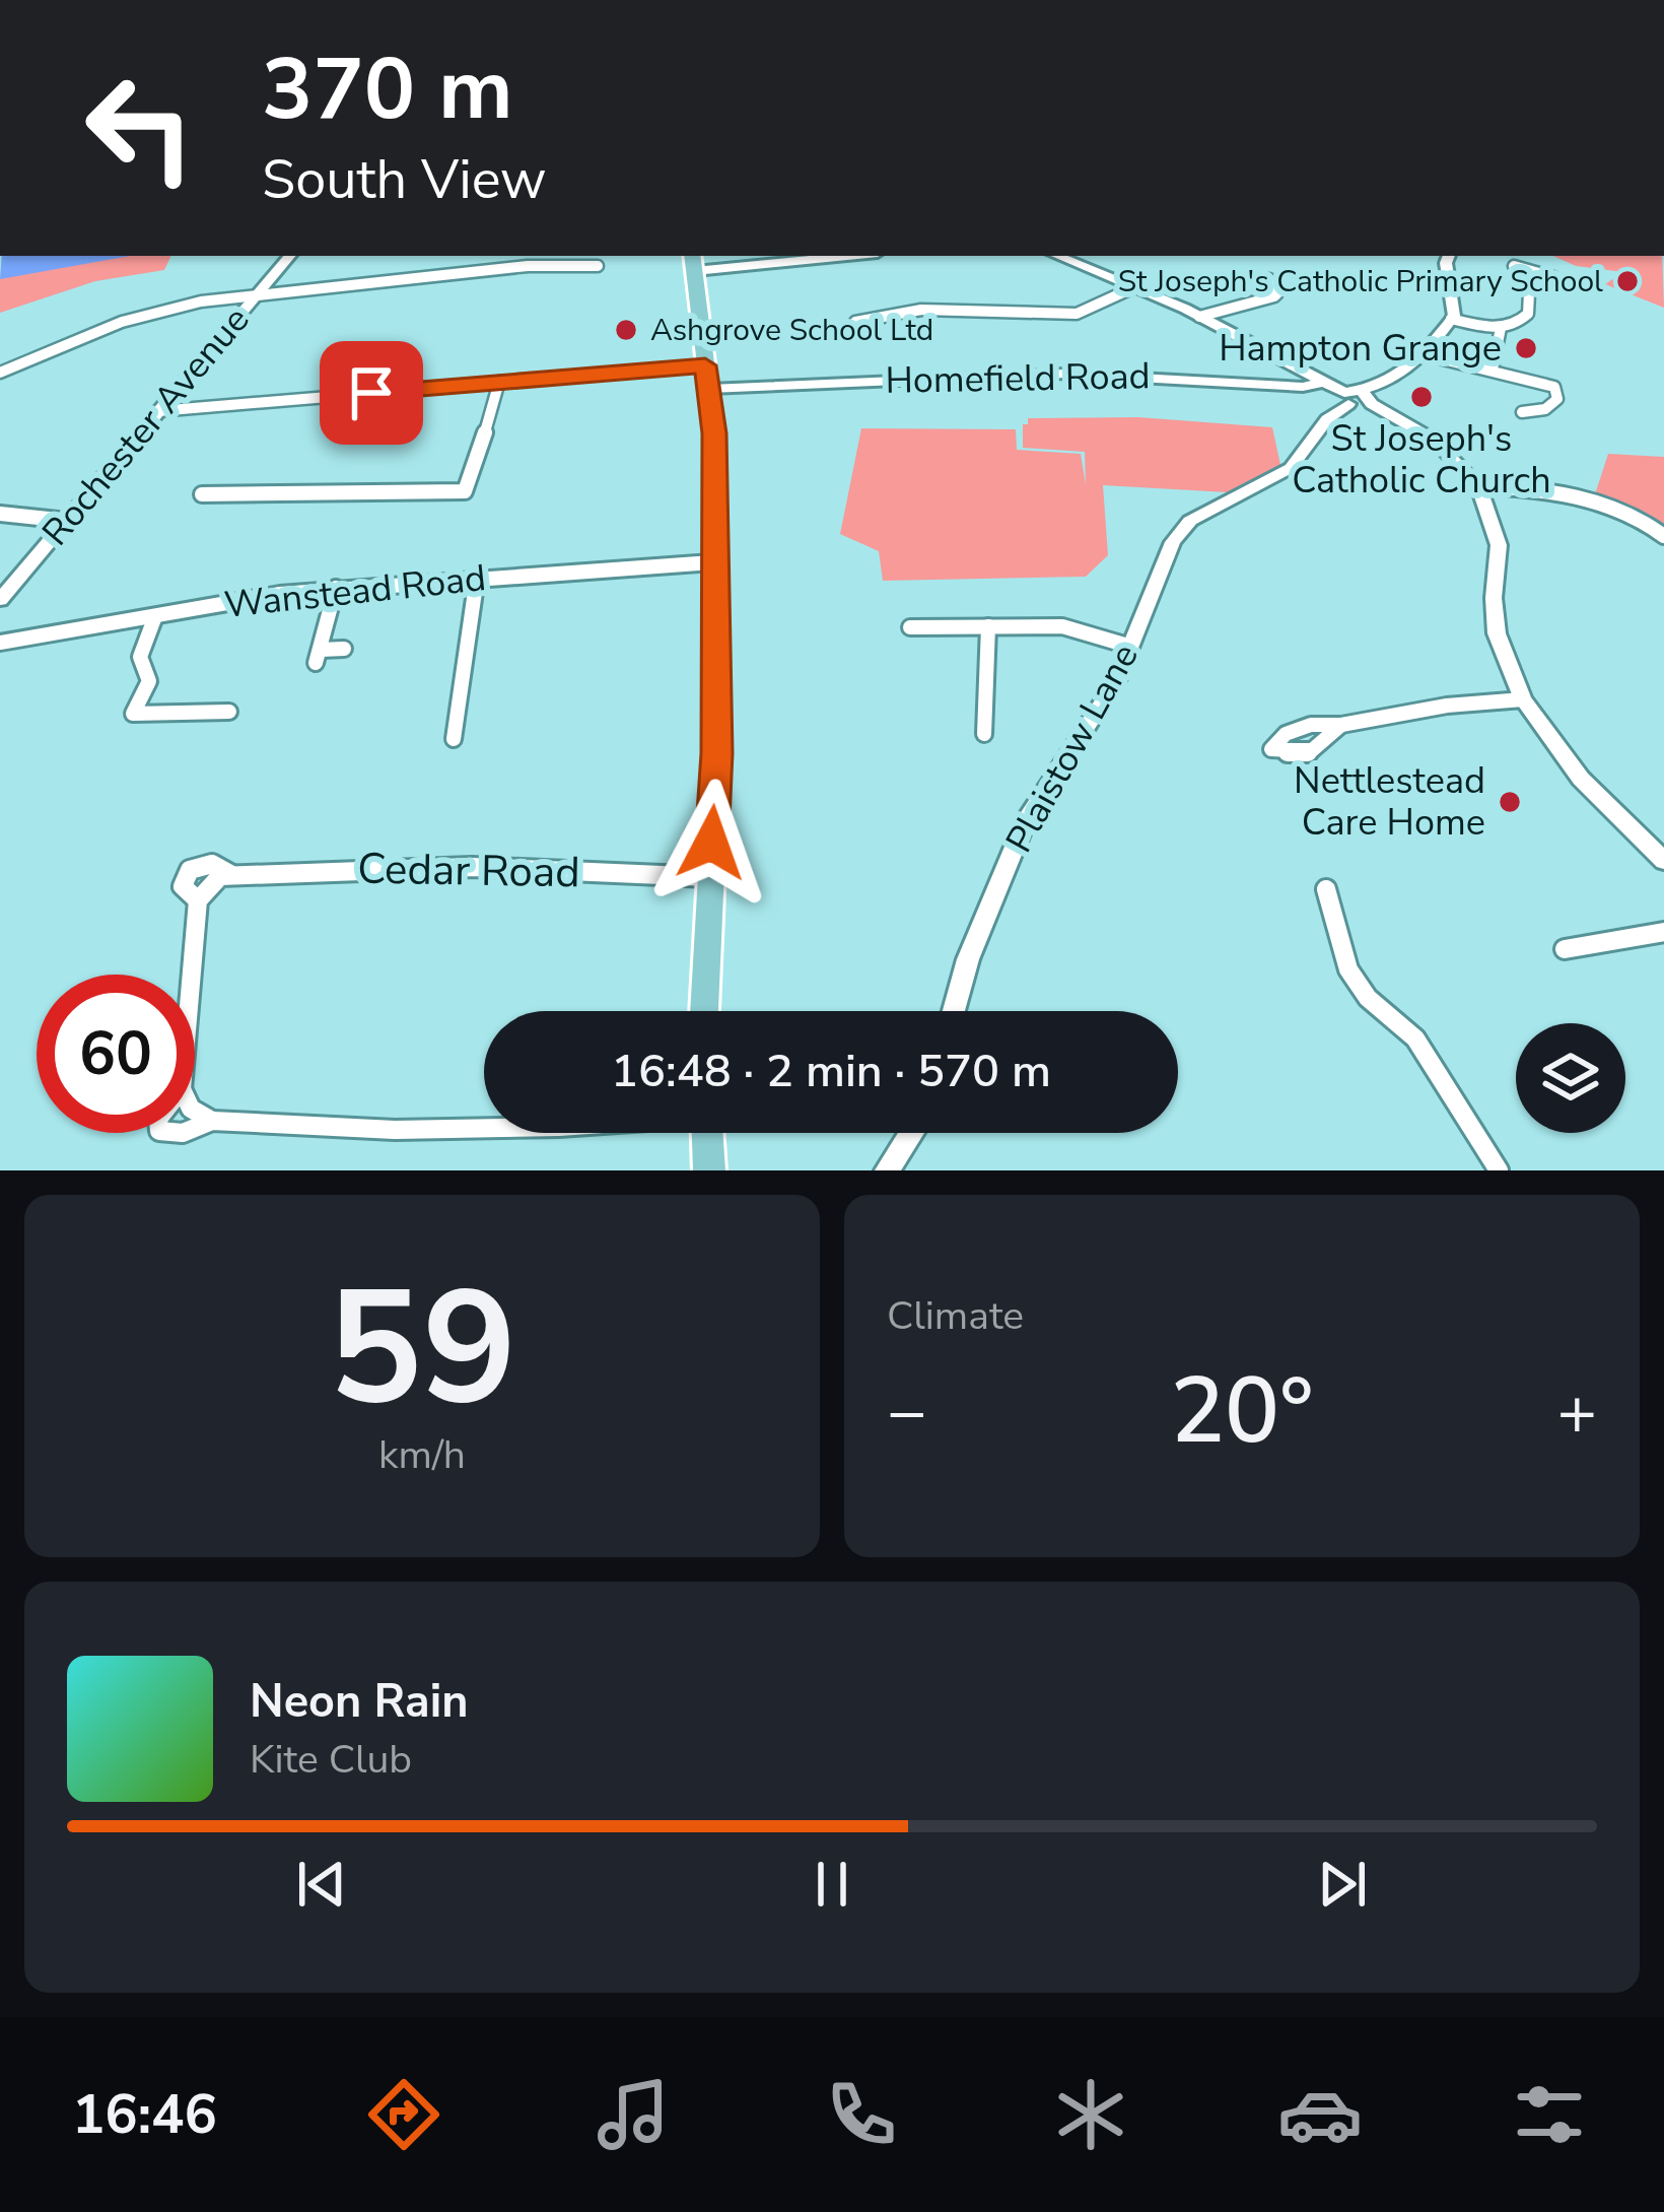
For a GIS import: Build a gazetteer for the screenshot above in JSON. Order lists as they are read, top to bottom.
{
  "streets": {
    "street": [
      "Homefield Road",
      "Rochester Avenue",
      "Wanstead Road",
      "Plaistow Lane",
      "Cedar Road"
    ]
  },
  "places": [
    "St Joseph's Catholic Primary School",
    "Ashgrove School Ltd",
    "Hampton Grange",
    "St Joseph's Catholic Church",
    "Nettlestead Care Home"
  ],
  "page": {
    "turn": ["370 m", "South View"],
    "limit": "60",
    "trip": "16:48 · 2 min · 570 m",
    "tile": [
      ["59", "km/h"],
      "Climate"
    ],
    "heat": ["−", "20°", "+"],
    "song": ["Neon Rain", "Kite Club"],
    "tabs": "16:46"
  }
}
